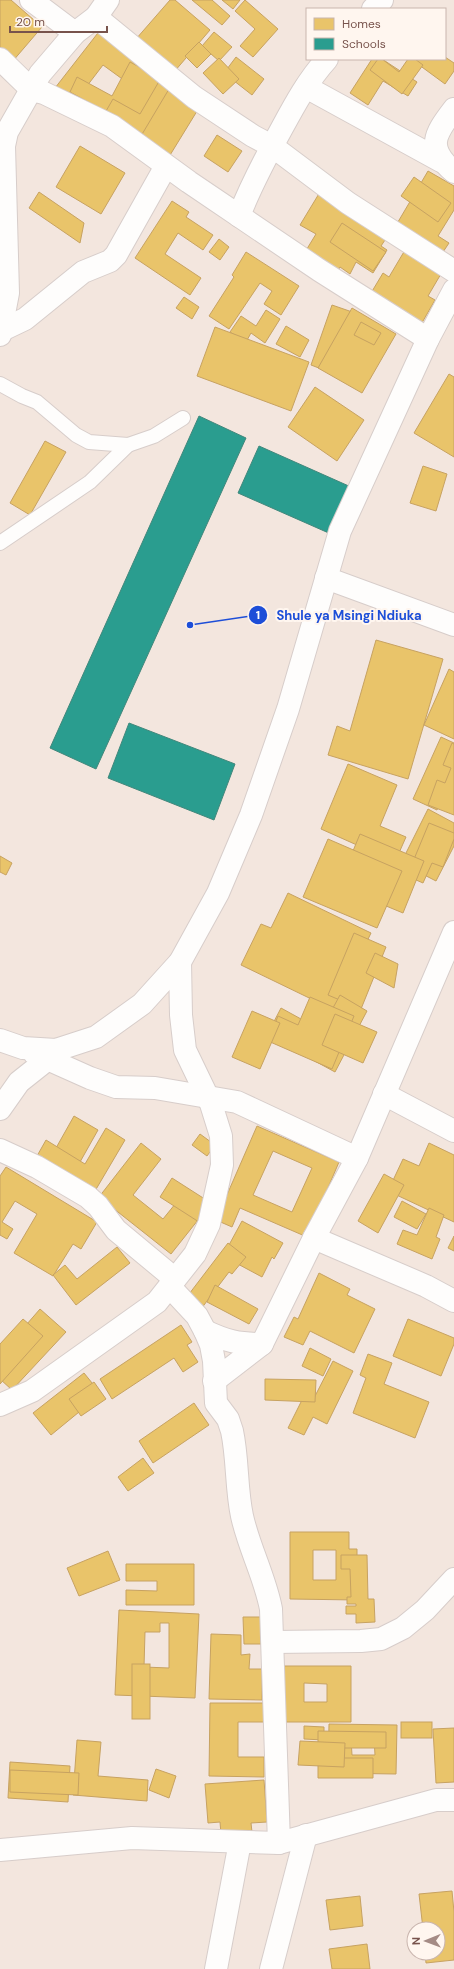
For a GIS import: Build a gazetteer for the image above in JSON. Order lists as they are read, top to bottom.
{
  "places": ["Shule ya Msingi Ndiuka"],
  "legend": ["Homes", "Schools"],
  "scale_bar": "20 m",
  "north": "left"
}
